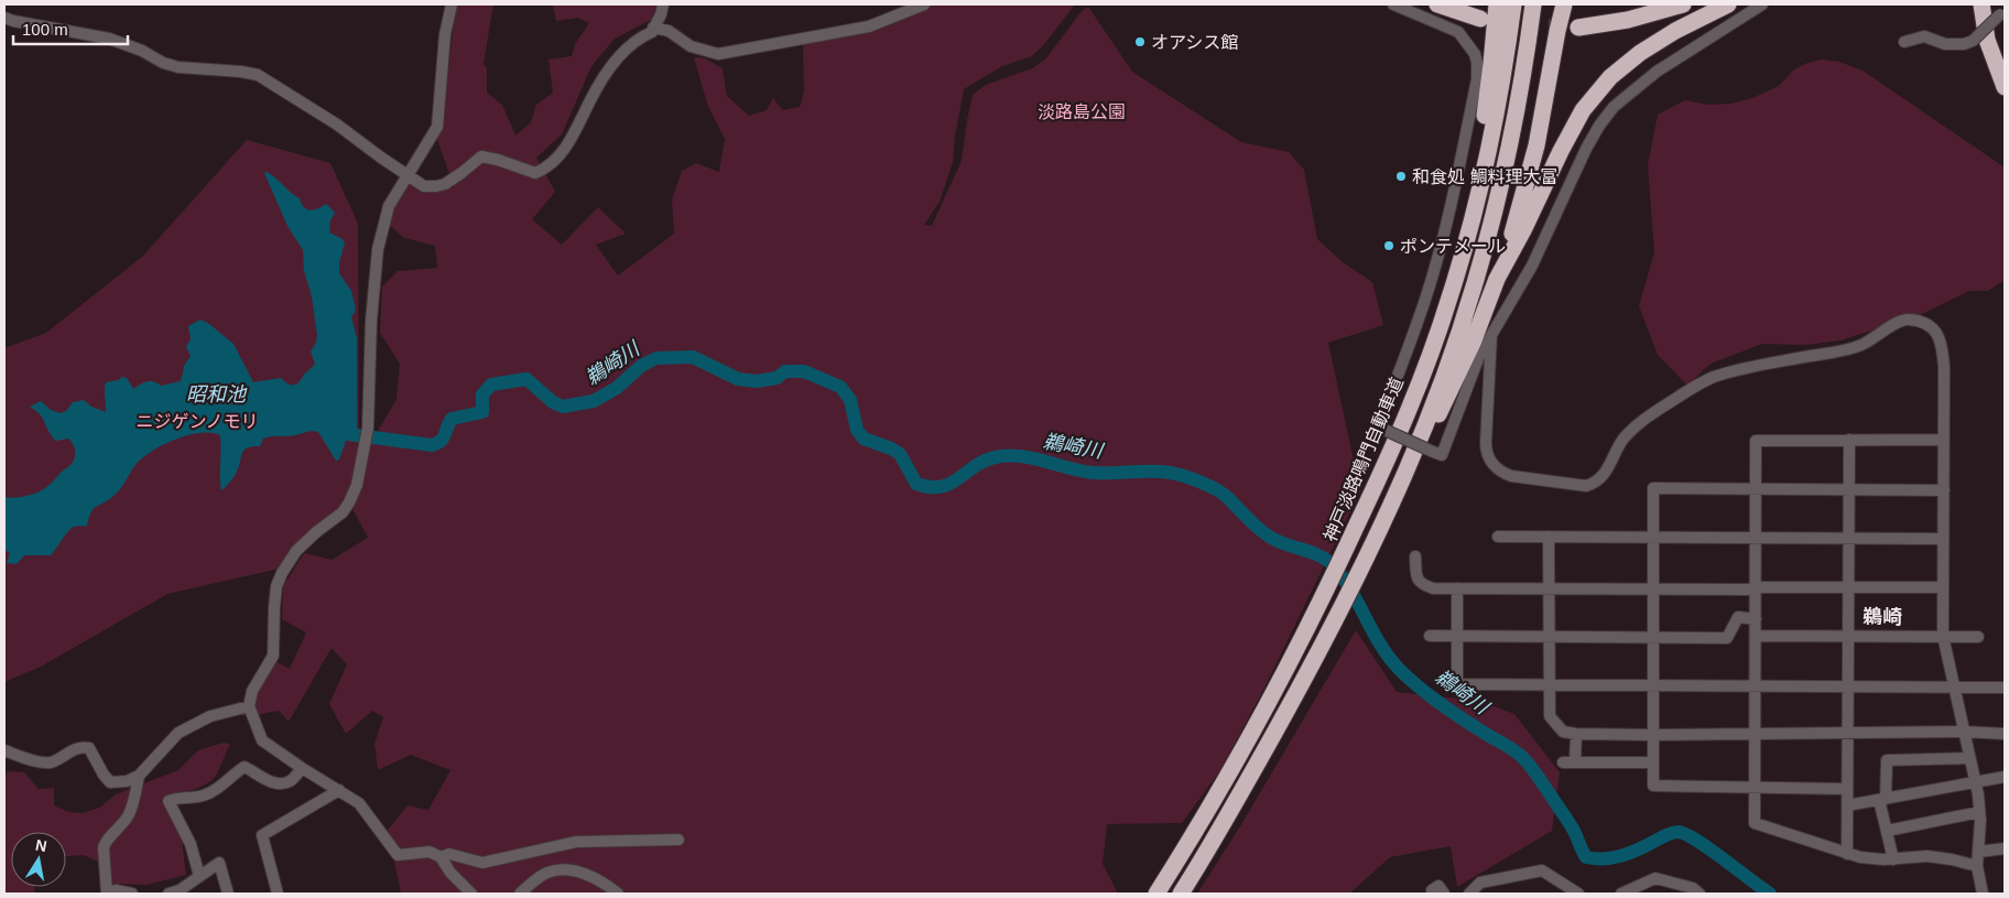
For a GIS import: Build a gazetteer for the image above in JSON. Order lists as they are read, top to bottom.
{
  "streets": {
    "highway": ["神戸淡路鳴門自動車道"]
  },
  "districts": ["鵜崎"],
  "water": ["鵜崎川", "昭和池"],
  "parks": ["淡路島公園", "ニジゲンノモリ"],
  "places": ["オアシス館", "和食処 鯛料理大富", "ポンテメール"],
  "scale_bar": "100 m",
  "north": "top"
}
